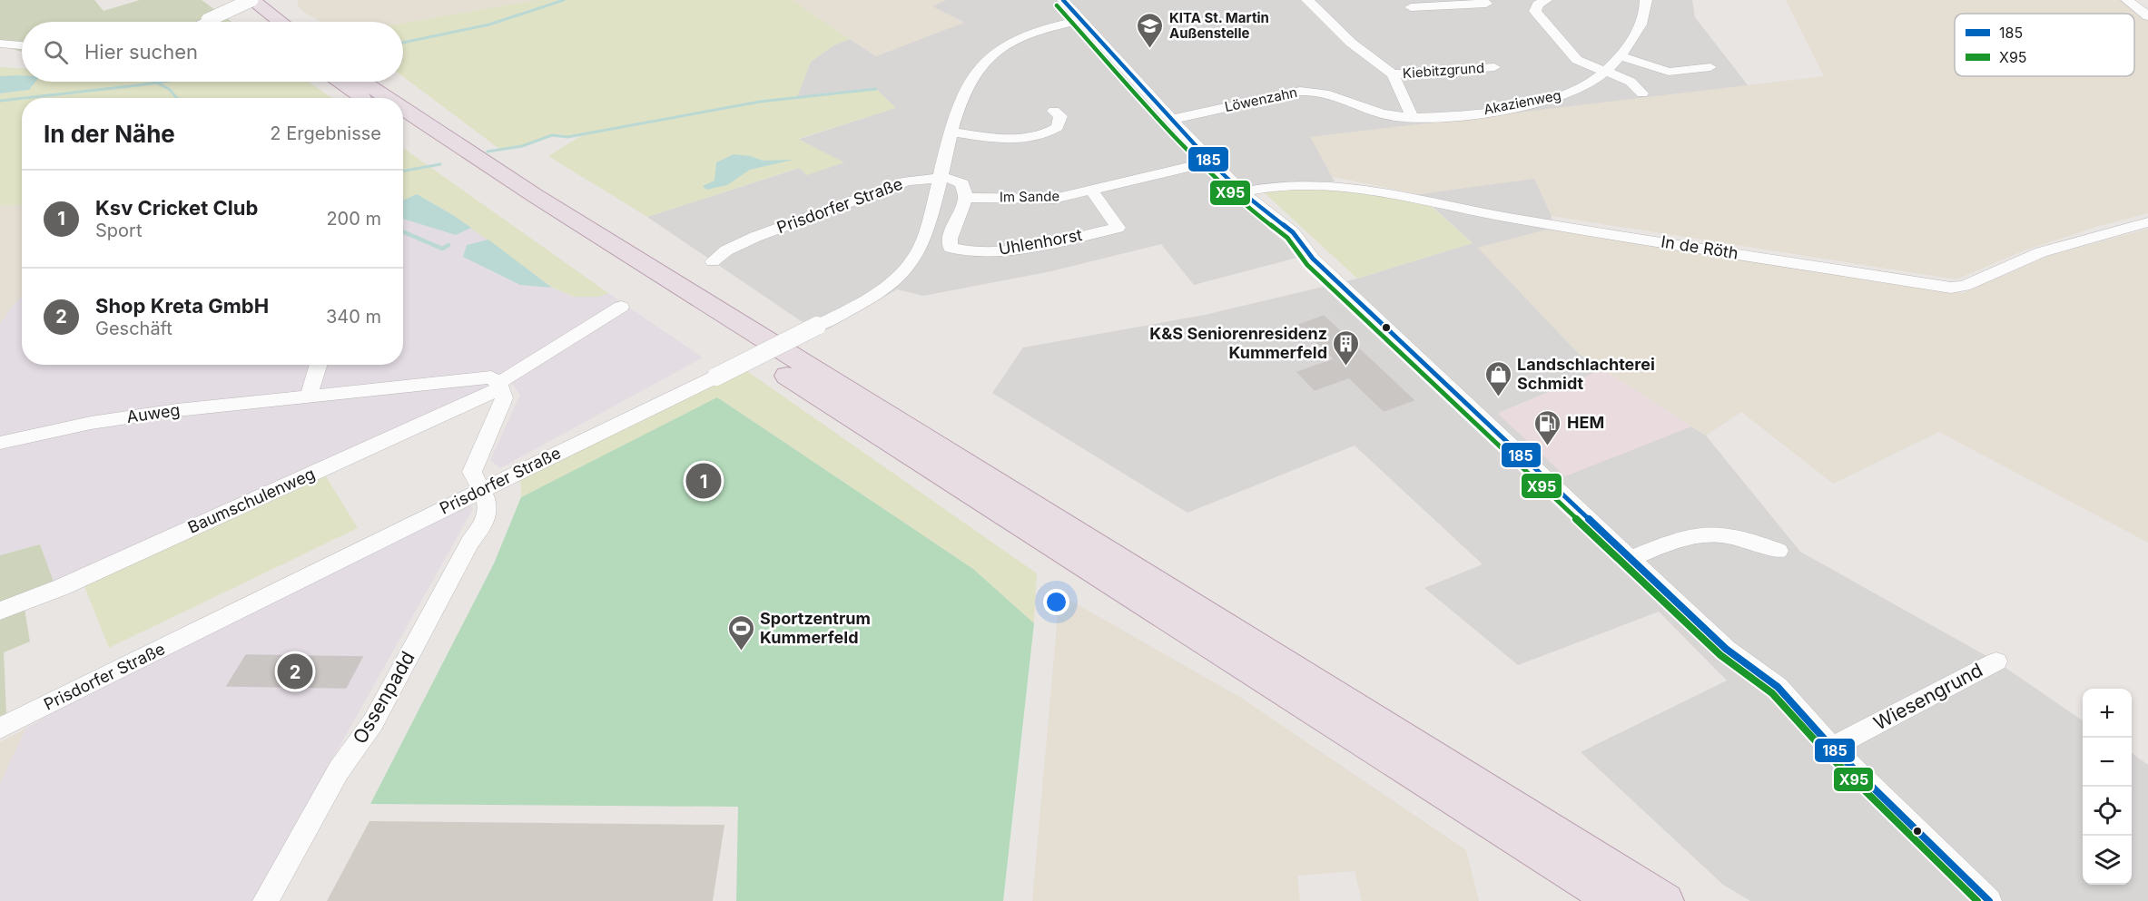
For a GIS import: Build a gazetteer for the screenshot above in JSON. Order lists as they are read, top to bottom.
{
  "streets": {
    "street": [
      "Kiebitzgrund",
      "Löwenzahn",
      "Akazienweg",
      "Im Sande",
      "Prisdorfer Straße",
      "Uhlenhorst",
      "In de Röth",
      "Auweg",
      "Baumschulenweg",
      "Wiesengrund",
      "Ossenpadd"
    ]
  },
  "crossings": [
    ["Löwenzahn", "Akazienweg"],
    ["Im Sande", "Uhlenhorst"],
    ["Prisdorfer Straße", "Ossenpadd"],
    ["Auweg", "Baumschulenweg"]
  ],
  "places": {
    "school or university": ["KITA St. Martin Außenstelle"],
    "building": ["K&S Seniorenresidenz Kummerfeld"],
    "shop": ["Landschlachterei Schmidt"],
    "fuel station": ["HEM"],
    "sports": ["Sportzentrum Kummerfeld"]
  },
  "lines": ["transit line 185", "transit line X95"],
  "legend": ["185", "X95"],
  "page": {
    "search": "Hier suchen",
    "heading": ["In der Nähe", "2 Ergebnisse"],
    "list": [
      {
        "mark": "1",
        "name": "Ksv Cricket Club",
        "note": "Sport",
        "value": "200 m"
      },
      {
        "mark": "2",
        "name": "Shop Kreta GmbH",
        "note": "Geschäft",
        "value": "340 m"
      }
    ],
    "pins": ["1", "2"],
    "map_buttons": ["+", "−"]
  }
}
